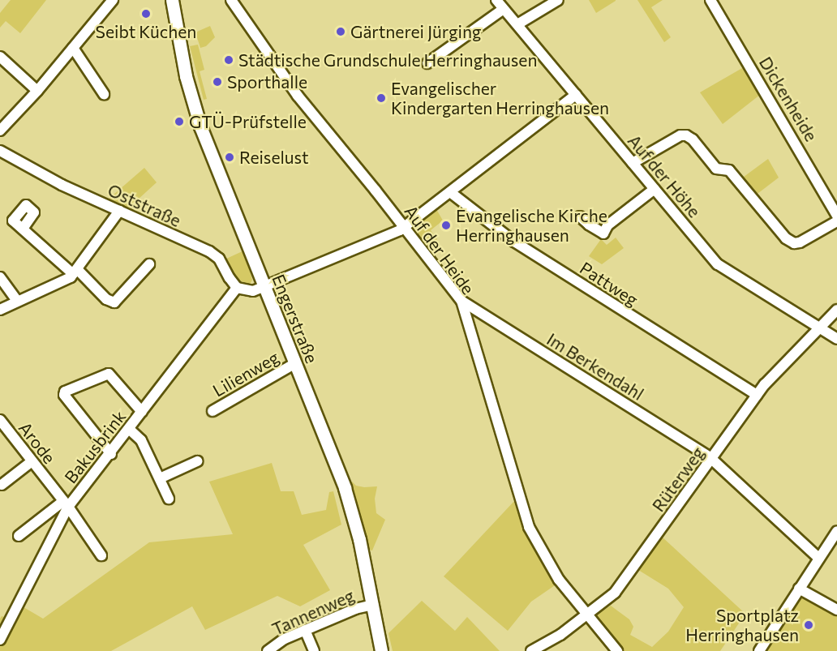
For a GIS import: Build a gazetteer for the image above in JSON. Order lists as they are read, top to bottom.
{
  "streets": {
    "main road": ["Engerstraße"],
    "street": [
      "Dickenheide",
      "Auf der Höhe",
      "Oststraße",
      "Auf der Heide",
      "Pattweg",
      "Im Berkendahl",
      "Lilienweg",
      "Arode",
      "Bakusbrink",
      "Rüterweg",
      "Tannenweg"
    ]
  },
  "crossings": [
    ["Auf der Höhe", "Rüterweg"],
    ["Oststraße", "Bakusbrink"],
    ["Auf der Heide", "Im Berkendahl"],
    ["Auf der Heide", "Rüterweg"],
    ["Pattweg", "Rüterweg"],
    ["Engerstraße", "Lilienweg"],
    ["Engerstraße", "Tannenweg"],
    ["Im Berkendahl", "Rüterweg"],
    ["Arode", "Bakusbrink"]
  ],
  "places": [
    "Seibt Küchen",
    "Gärtnerei Jürging",
    "Städtische Grundschule Herringhausen",
    "Sporthalle",
    "Evangelischer Kindergarten Herringhausen",
    "GTÜ-Prüfstelle",
    "Reiselust",
    "Evangelische Kirche Herringhausen",
    "Sportplatz Herringhausen"
  ]
}
